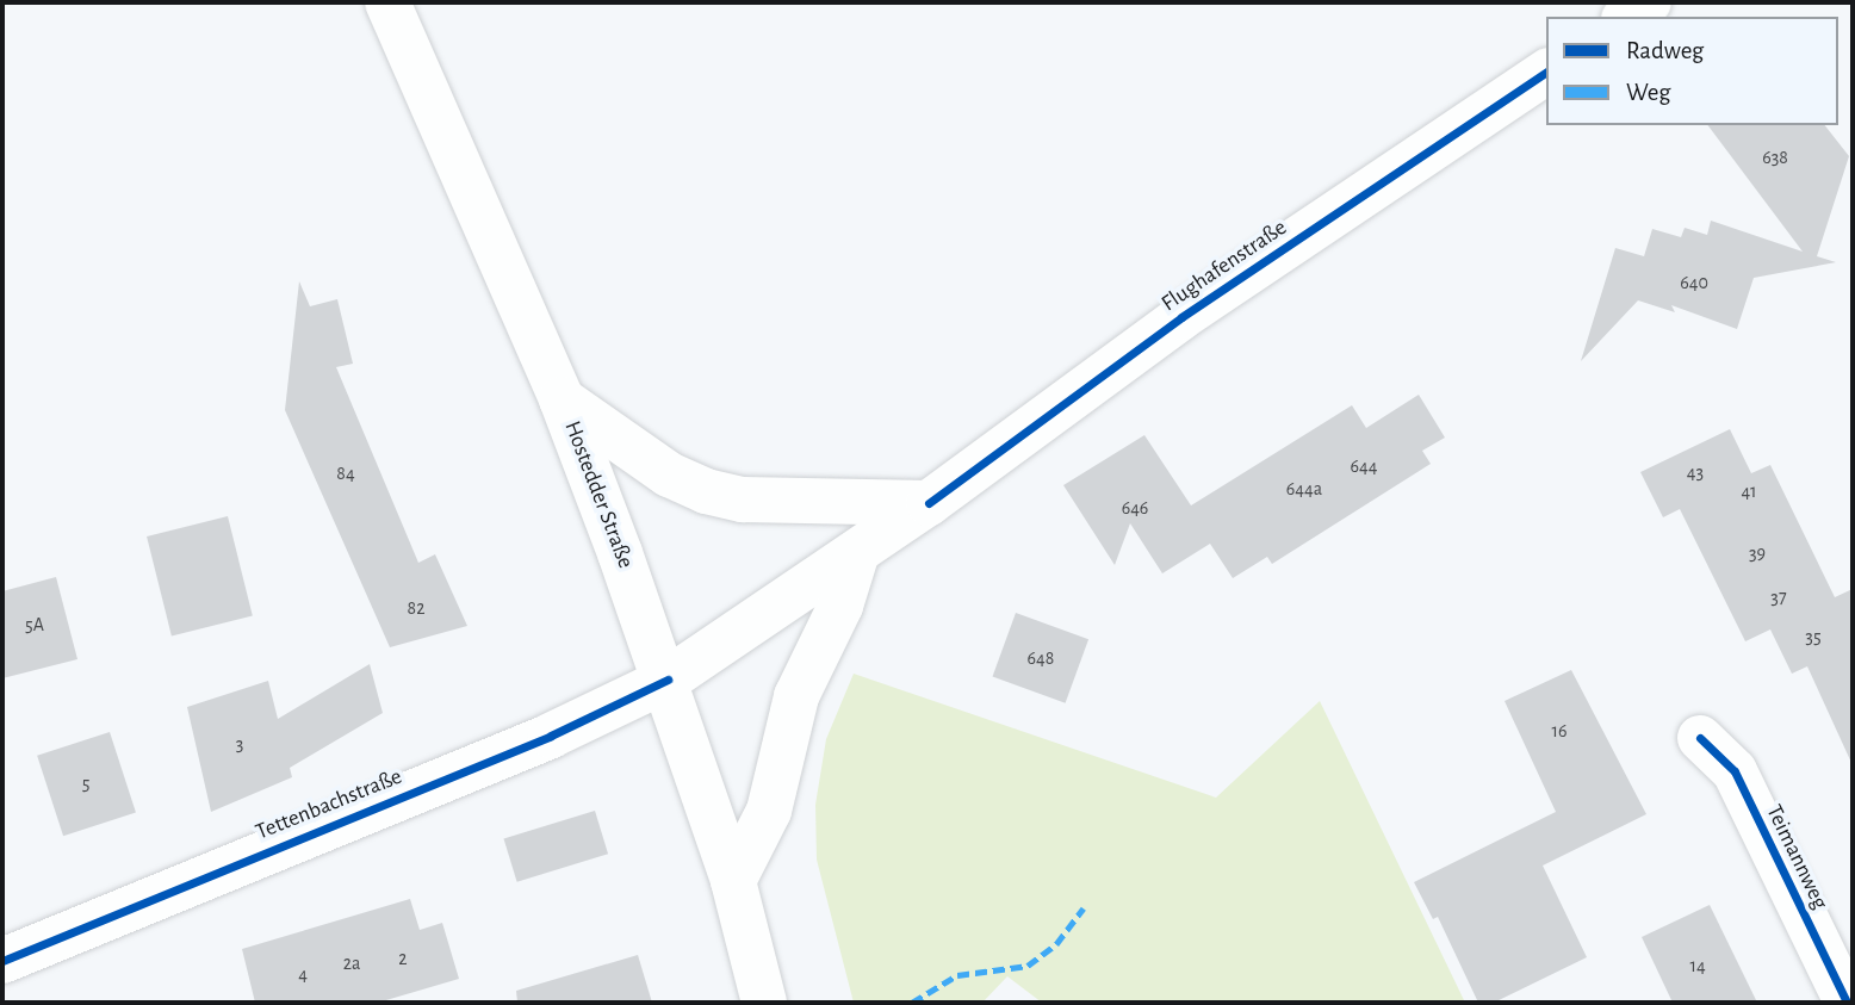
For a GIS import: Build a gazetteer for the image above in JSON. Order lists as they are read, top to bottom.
{
  "streets": {
    "main road": [
      "Flughafenstraße",
      "Hostedder Straße",
      "Tettenbachstraße",
      "Teimannweg"
    ]
  },
  "crossings": [
    ["Flughafenstraße", "Hostedder Straße"],
    ["Flughafenstraße", "Tettenbachstraße"],
    ["Hostedder Straße", "Tettenbachstraße"]
  ],
  "house_numbers": [
    "638",
    "640",
    "644",
    "43",
    "84",
    "644a",
    "41",
    "646",
    "39",
    "37",
    "82",
    "5A",
    "35",
    "648",
    "16",
    "3",
    "5",
    "2",
    "2a",
    "14",
    "4"
  ],
  "legend": ["Radweg", "Weg"]
}
